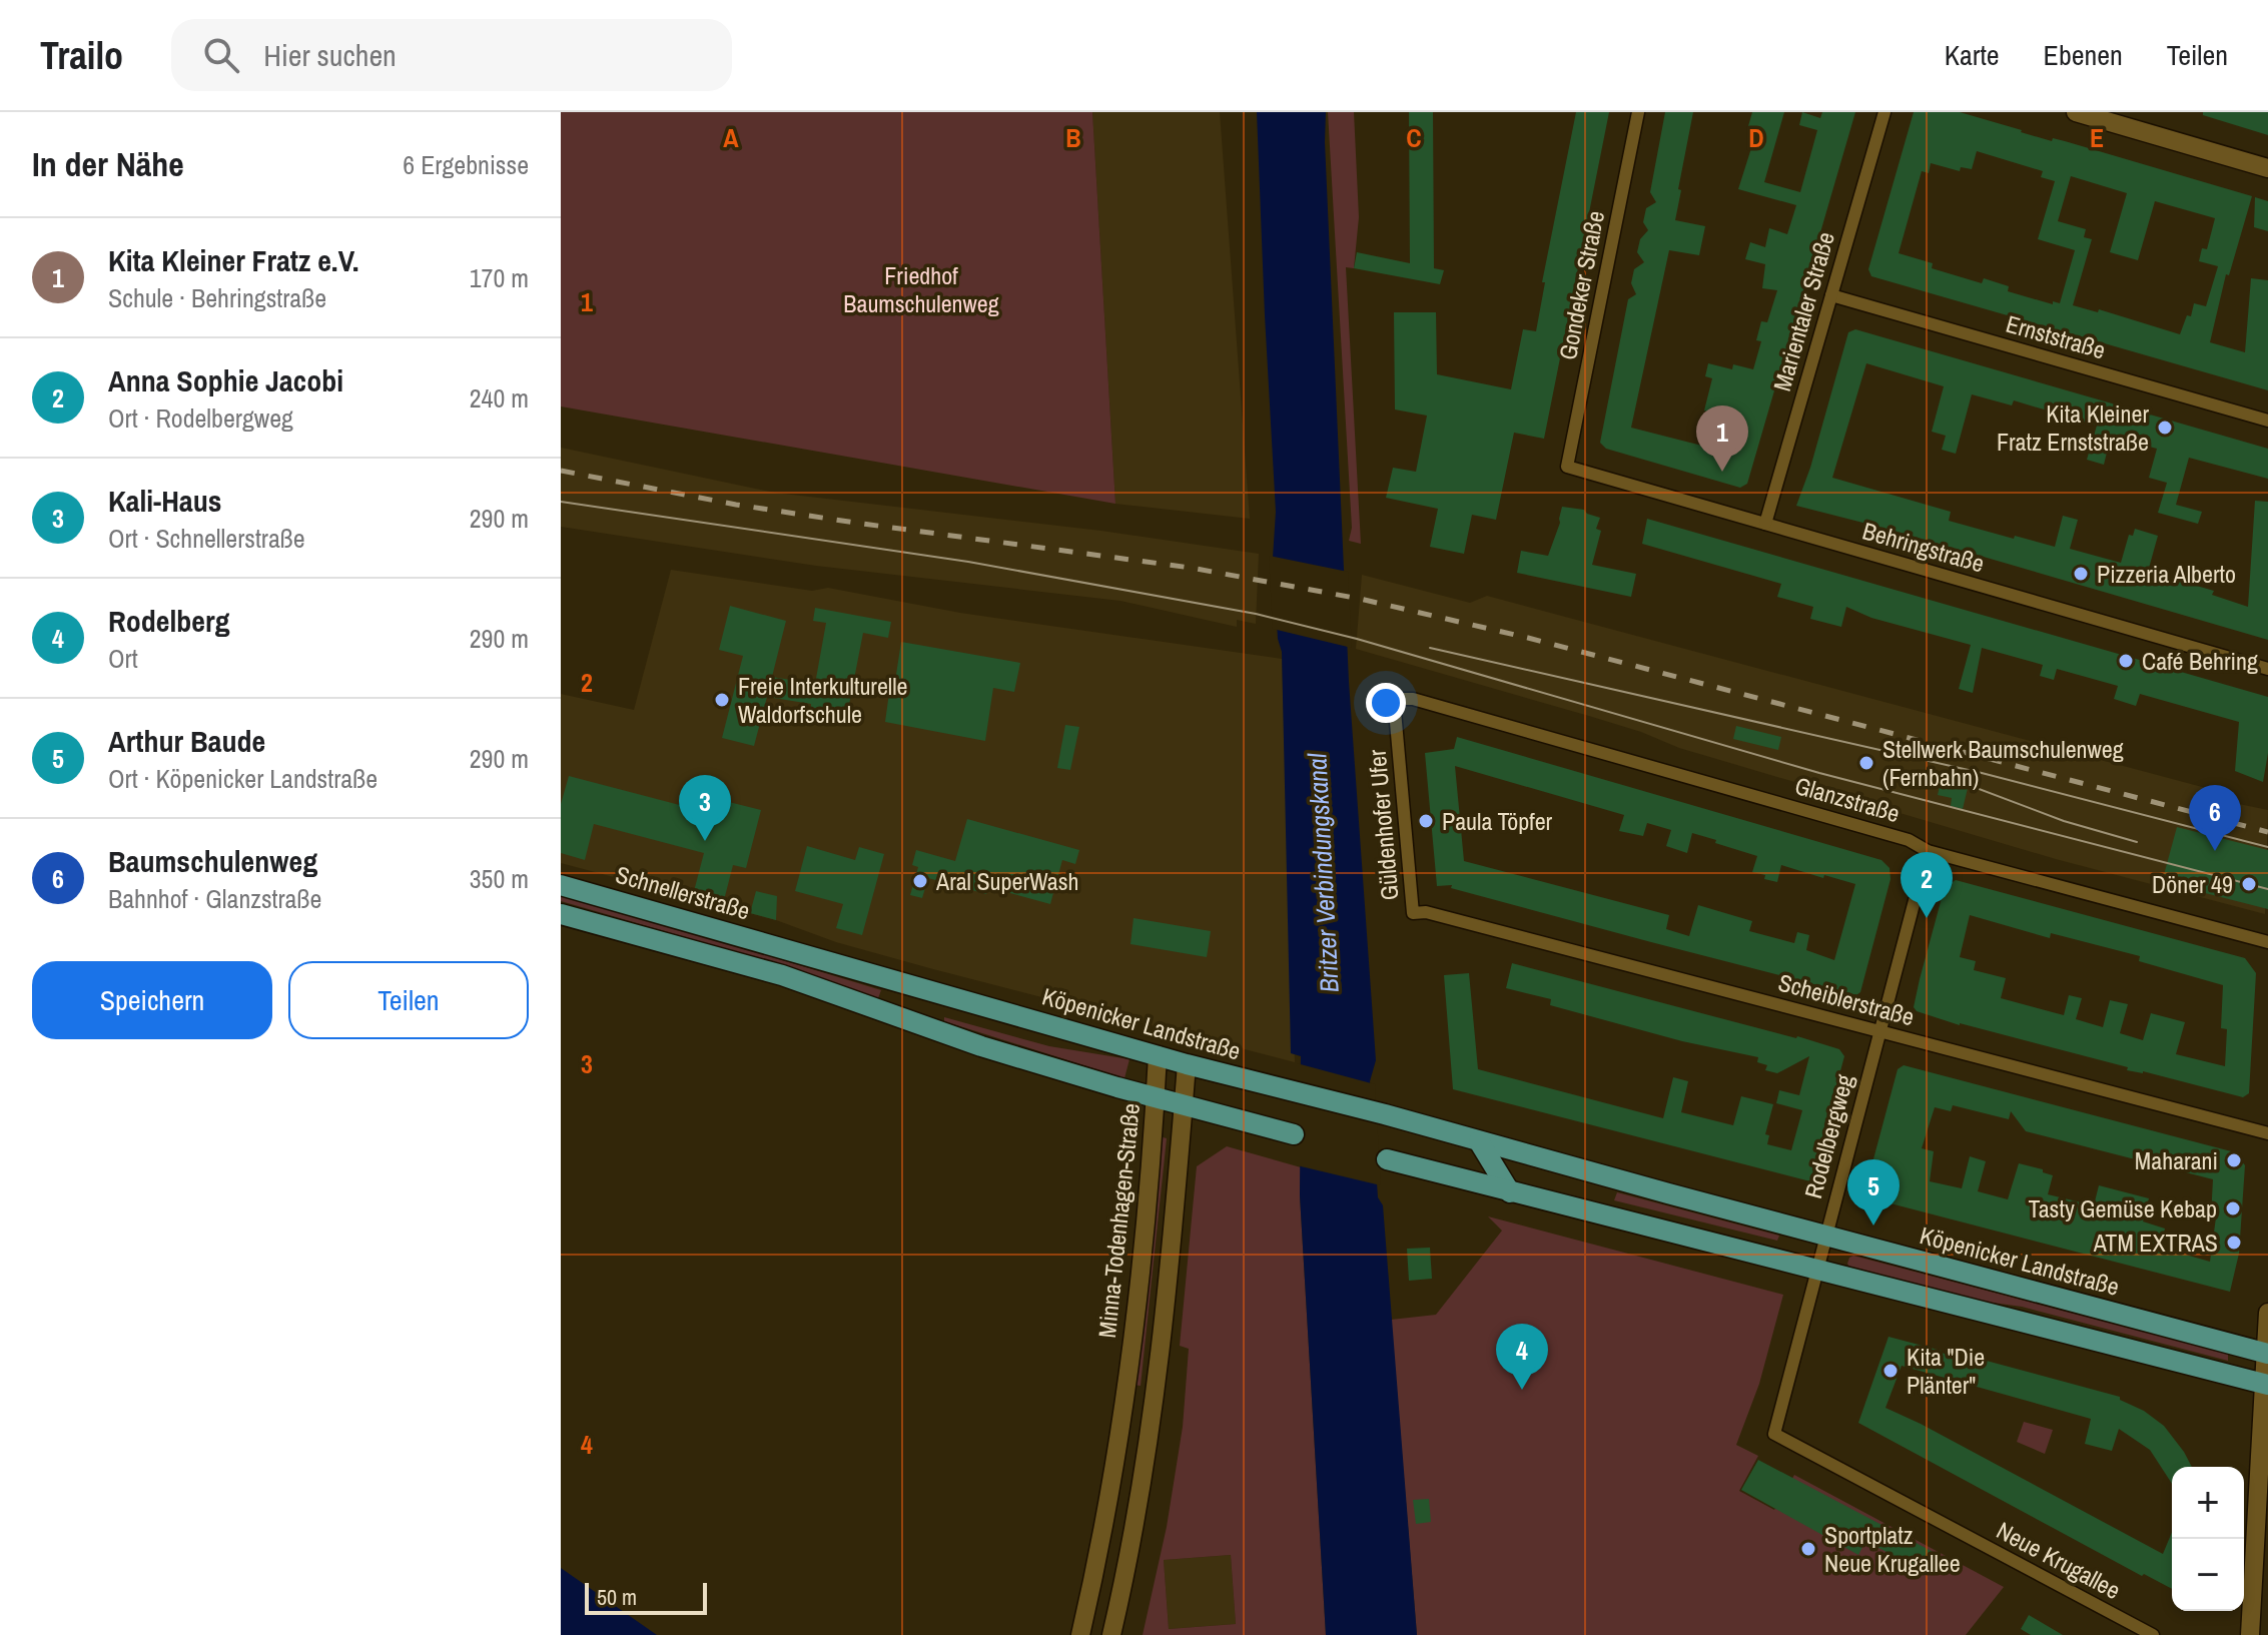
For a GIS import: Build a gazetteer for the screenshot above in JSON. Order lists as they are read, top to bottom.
{
  "streets": {
    "main road": ["Schnellerstraße", "Köpenicker Landstraße", "Minna-Todenhagen-Straße"],
    "street": [
      "Gondeker Straße",
      "Marientaler Straße",
      "Ernststraße",
      "Behringstraße",
      "Glanzstraße",
      "Güldenhofer Ufer",
      "Scheiblerstraße",
      "Rodelbergweg",
      "Neue Krugallee"
    ]
  },
  "crossings": [
    ["Gondeker Straße", "Behringstraße"],
    ["Marientaler Straße", "Ernststraße"],
    ["Marientaler Straße", "Behringstraße"],
    ["Glanzstraße", "Güldenhofer Ufer"],
    ["Glanzstraße", "Rodelbergweg"],
    ["Güldenhofer Ufer", "Scheiblerstraße"],
    ["Schnellerstraße", "Köpenicker Landstraße"],
    ["Scheiblerstraße", "Rodelbergweg"],
    ["Köpenicker Landstraße", "Rodelbergweg"],
    ["Köpenicker Landstraße", "Minna-Todenhagen-Straße"],
    ["Rodelbergweg", "Neue Krugallee"]
  ],
  "water": ["Britzer Verbindungskanal"],
  "parks": ["Friedhof Baumschulenweg"],
  "places": [
    "Kita Kleiner Fratz Ernststraße",
    "Pizzeria Alberto",
    "Café Behring",
    "Freie Interkulturelle Waldorfschule",
    "Stellwerk Baumschulenweg (Fernbahn)",
    "Paula Töpfer",
    "Aral SuperWash",
    "Döner 49",
    "Maharani",
    "Tasty Gemüse Kebap",
    "ATM EXTRAS",
    "Kita \"Die Plänter\"",
    "Sportplatz Neue Krugallee"
  ],
  "scale_bar": "50 m",
  "page": {
    "header": "Trailo",
    "search": "Hier suchen",
    "nav": ["Karte", "Ebenen", "Teilen"],
    "heading": ["In der Nähe", "6 Ergebnisse"],
    "list": [
      {
        "mark": "1",
        "name": "Kita Kleiner Fratz e.V.",
        "note": "Schule · Behringstraße",
        "value": "170 m"
      },
      {
        "mark": "2",
        "name": "Anna Sophie Jacobi",
        "note": "Ort · Rodelbergweg",
        "value": "240 m"
      },
      {
        "mark": "3",
        "name": "Kali-Haus",
        "note": "Ort · Schnellerstraße",
        "value": "290 m"
      },
      {
        "mark": "4",
        "name": "Rodelberg",
        "note": "Ort",
        "value": "290 m"
      },
      {
        "mark": "5",
        "name": "Arthur Baude",
        "note": "Ort · Köpenicker Landstraße",
        "value": "290 m"
      },
      {
        "mark": "6",
        "name": "Baumschulenweg",
        "note": "Bahnhof · Glanzstraße",
        "value": "350 m"
      }
    ],
    "pins": [
      "1",
      "3",
      "6",
      "2",
      "5",
      "4"
    ],
    "buttons": ["Speichern", "Teilen"],
    "map_buttons": ["+", "−"],
    "scale": "50 m"
  },
  "grid": {
    "columns": [
      "A",
      "B",
      "C",
      "D",
      "E"
    ],
    "rows": [
      "1",
      "2",
      "3",
      "4"
    ]
  }
}
